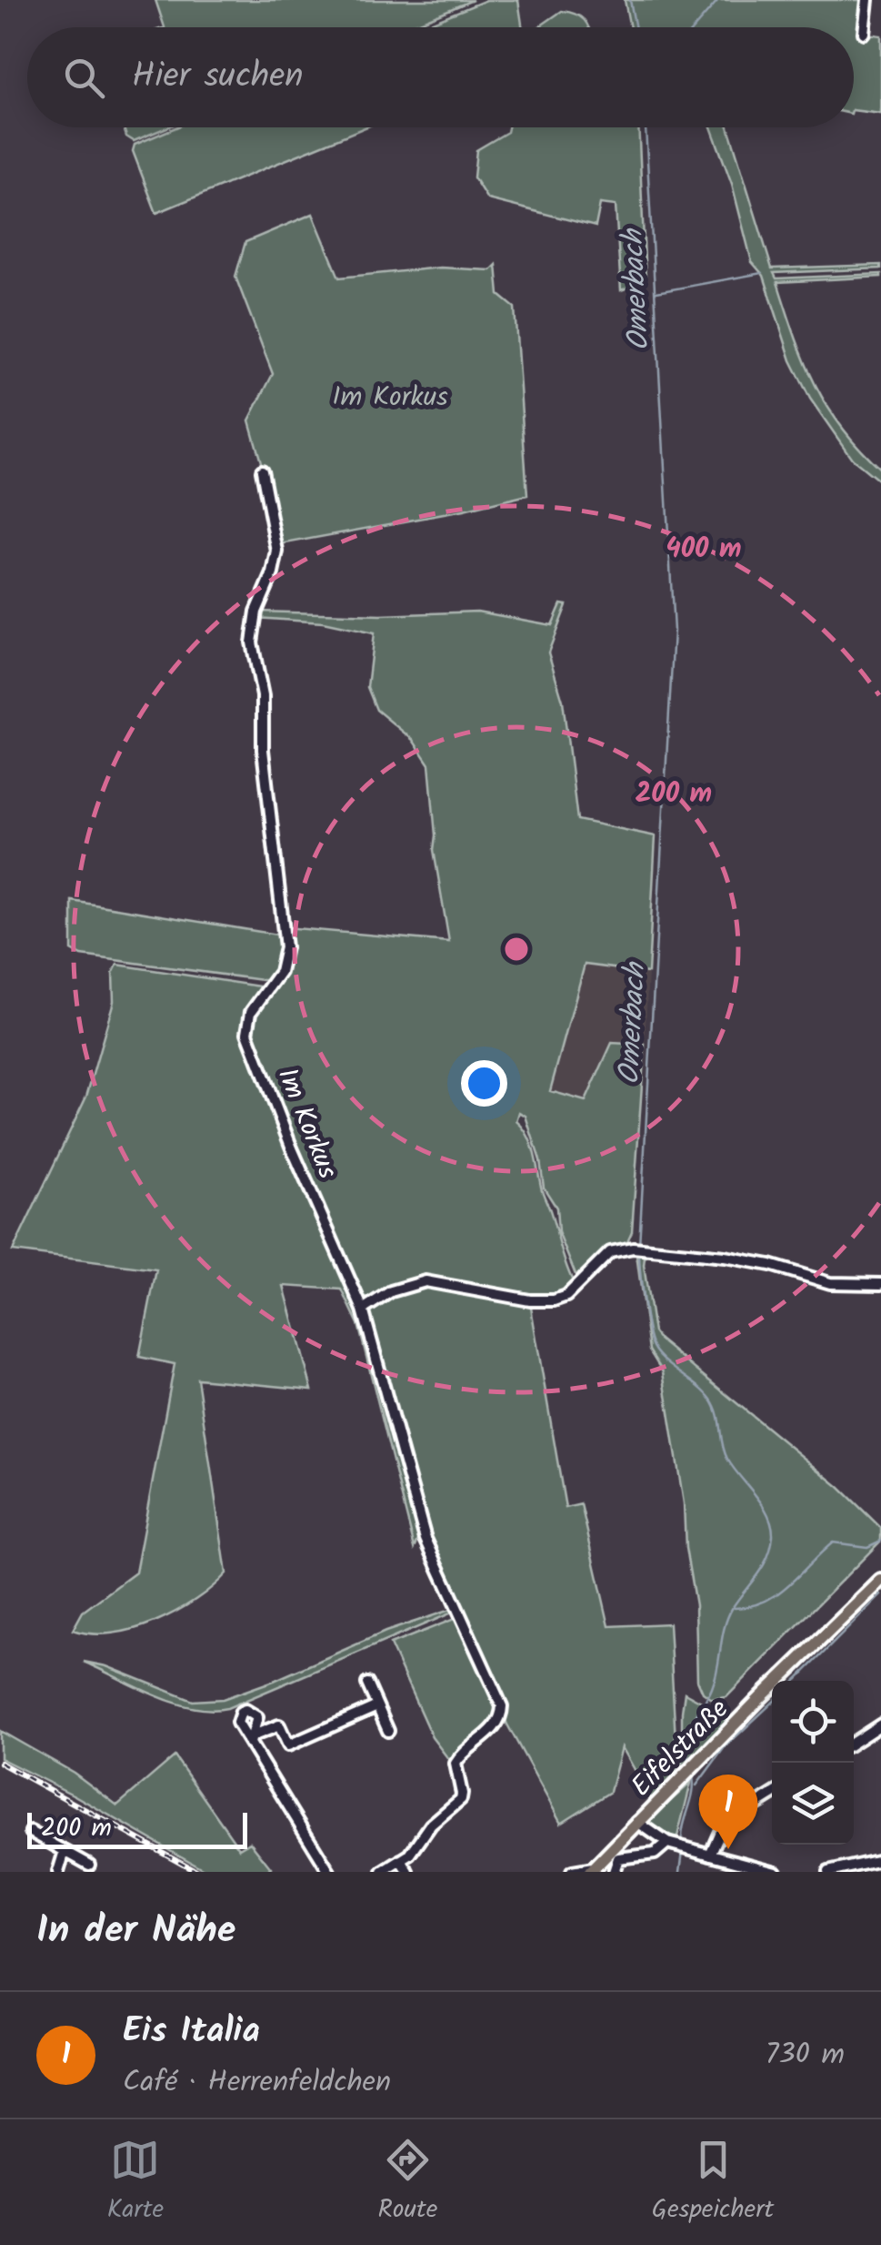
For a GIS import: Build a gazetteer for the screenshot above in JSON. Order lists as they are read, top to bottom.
{
  "streets": {
    "main road": ["Eifelstraße"],
    "street": ["Im Korkus"]
  },
  "water": ["Omerbach"],
  "parks": ["Im Korkus"],
  "scale_bar": "200 m",
  "page": {
    "search": "Hier suchen",
    "pins": "1",
    "scale": "200 m",
    "heading": "In der Nähe",
    "list": [
      {
        "mark": "1",
        "name": "Eis Italia",
        "note": "Café · Herrenfeldchen",
        "value": "730 m"
      }
    ],
    "nav": ["Karte", "Route", "Gespeichert"]
  },
  "rings": ["400 m", "200 m"]
}
